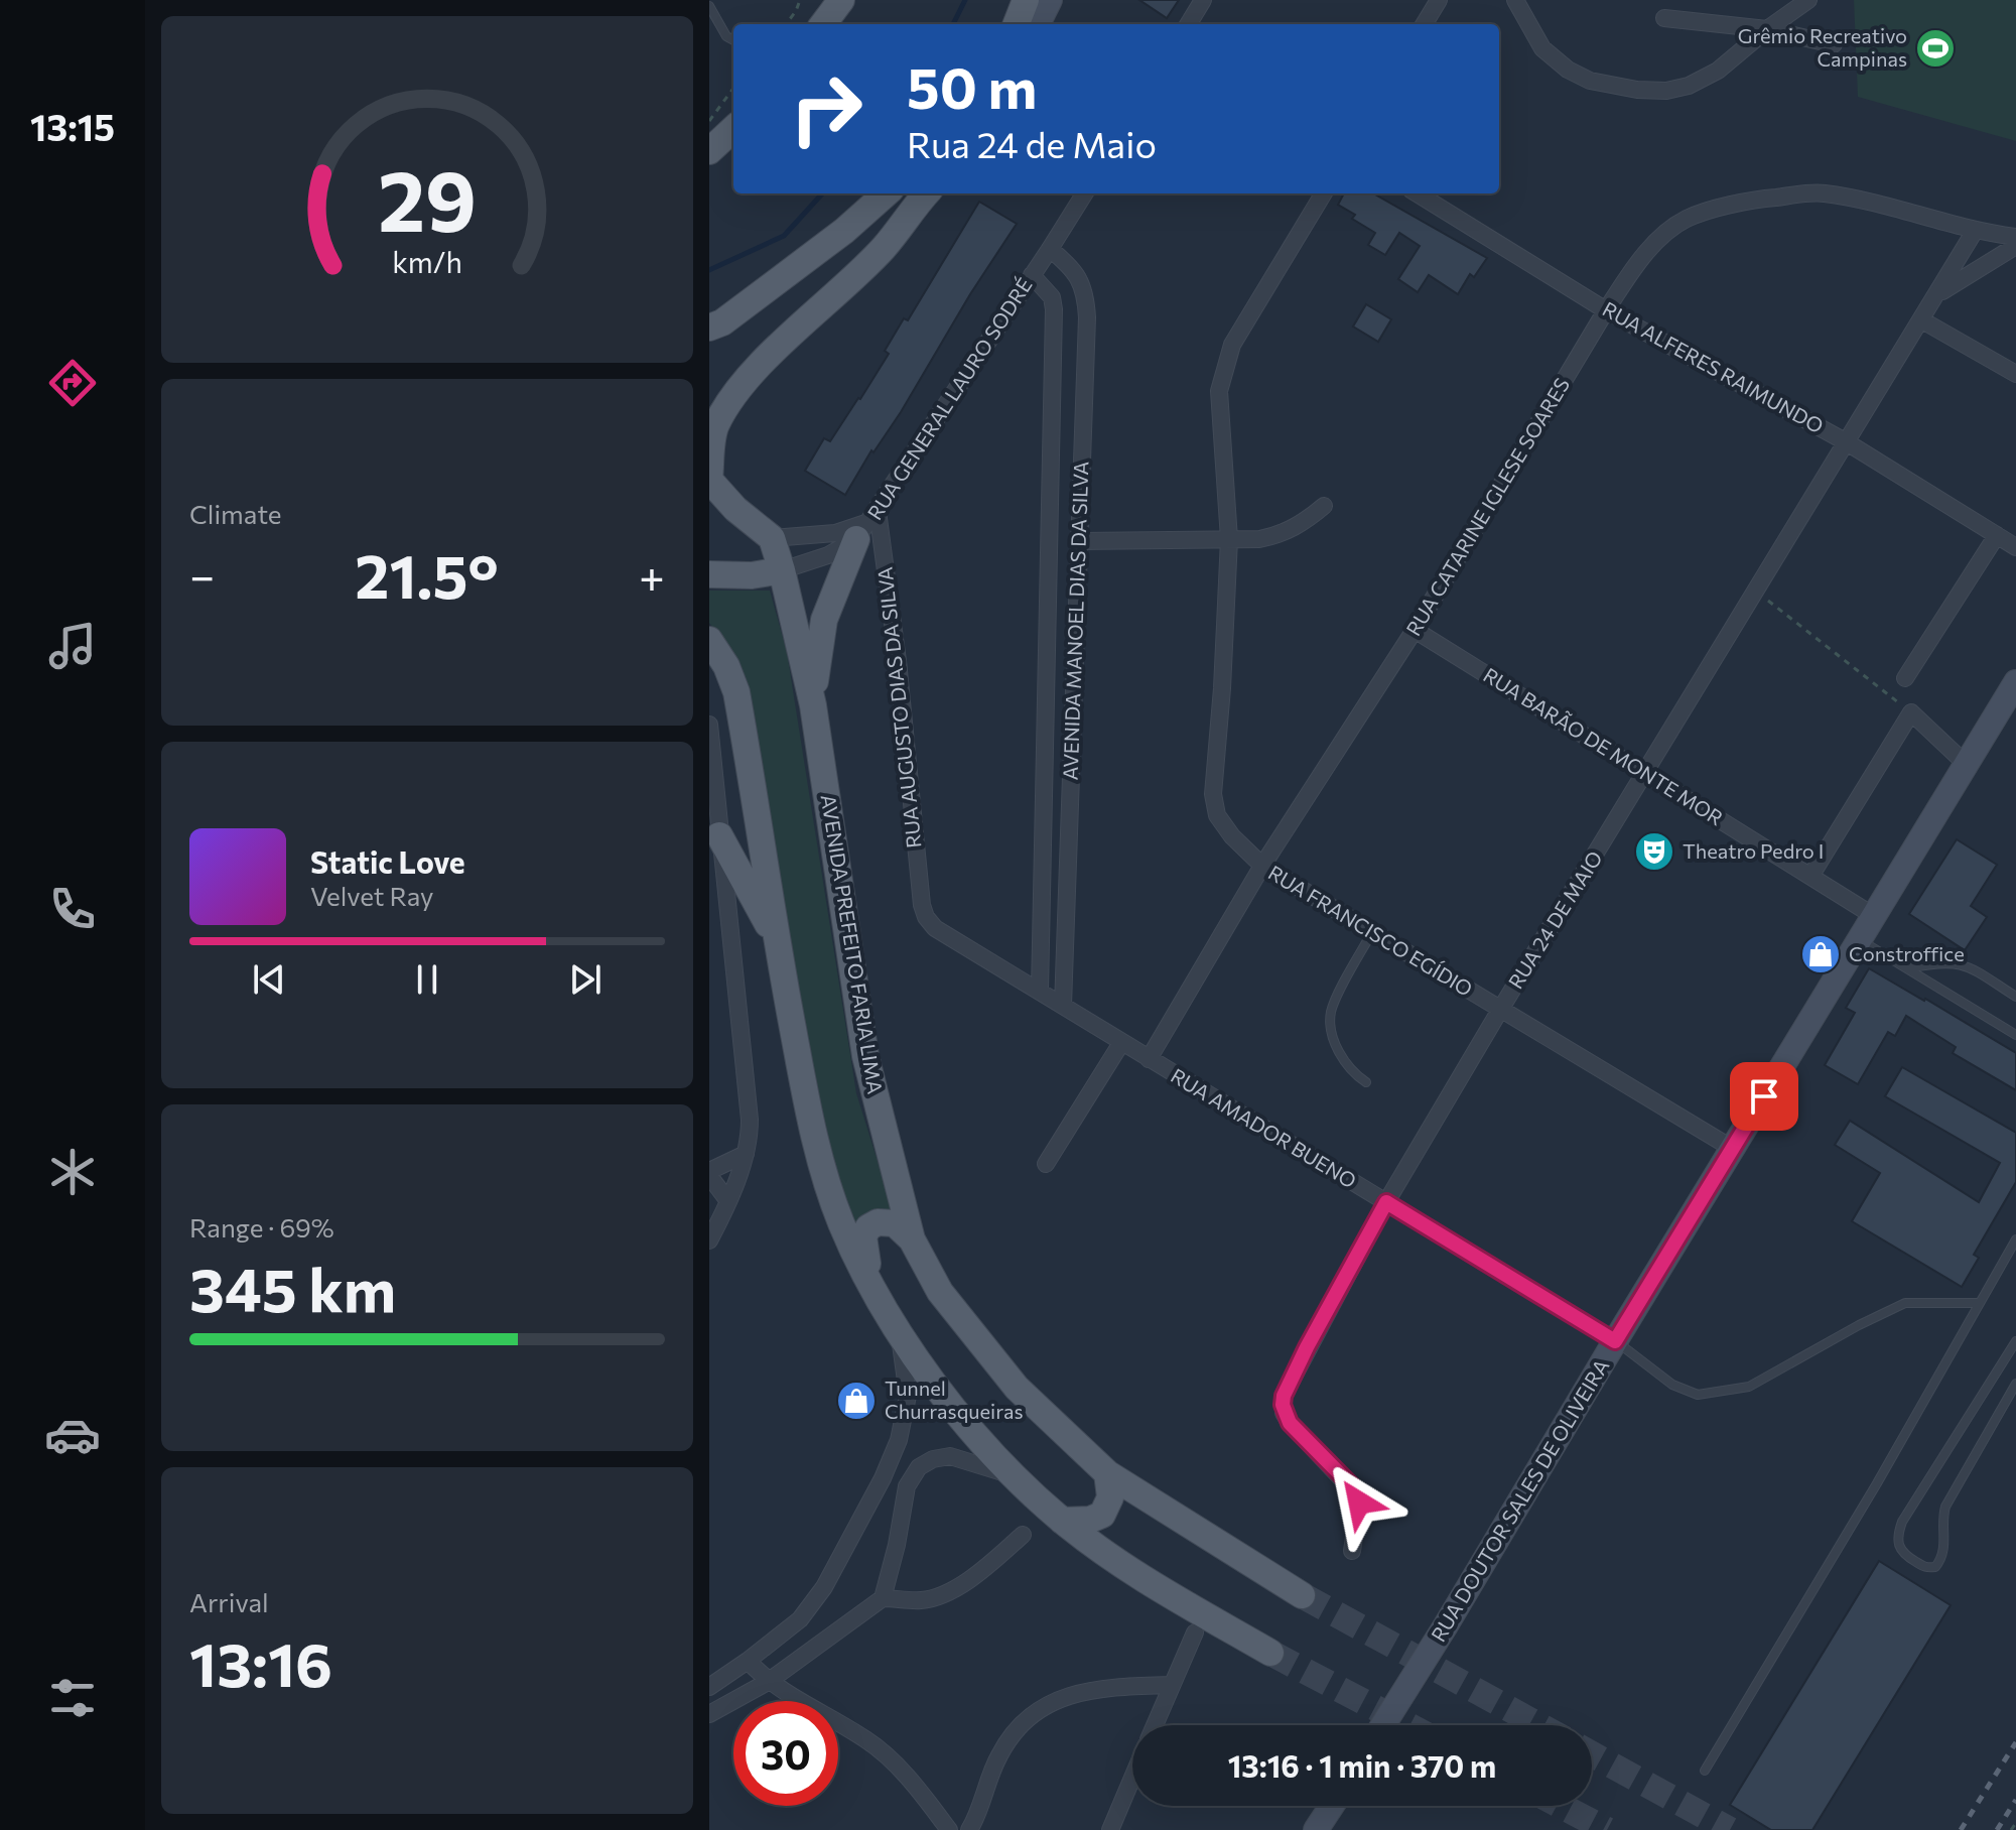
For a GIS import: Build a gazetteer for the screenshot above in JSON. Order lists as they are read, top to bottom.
{
  "streets": {
    "main road": ["AVENIDA PREFEITO FARIA LIMA", "RUA DOUTOR SALES DE OLIVEIRA"],
    "street": [
      "RUA ALFERES RAIMUNDO",
      "RUA GENERAL LAURO SODRÉ",
      "RUA CATARINE IGLESE SOARES",
      "AVENIDA MANOEL DIAS DA SILVA",
      "RUA AUGUSTO DIAS DA SILVA",
      "RUA BARÃO DE MONTE MOR",
      "RUA 24 DE MAIO",
      "RUA FRANCISCO EGÍDIO",
      "RUA AMADOR BUENO"
    ]
  },
  "crossings": [
    ["RUA ALFERES RAIMUNDO", "RUA CATARINE IGLESE SOARES"],
    ["RUA ALFERES RAIMUNDO", "RUA 24 DE MAIO"],
    ["RUA GENERAL LAURO SODRÉ", "AVENIDA MANOEL DIAS DA SILVA"],
    ["RUA GENERAL LAURO SODRÉ", "RUA AUGUSTO DIAS DA SILVA"],
    ["RUA GENERAL LAURO SODRÉ", "AVENIDA PREFEITO FARIA LIMA"],
    ["RUA CATARINE IGLESE SOARES", "RUA BARÃO DE MONTE MOR"],
    ["RUA CATARINE IGLESE SOARES", "RUA 24 DE MAIO"],
    ["RUA CATARINE IGLESE SOARES", "RUA FRANCISCO EGÍDIO"],
    ["RUA CATARINE IGLESE SOARES", "RUA AMADOR BUENO"],
    ["AVENIDA MANOEL DIAS DA SILVA", "RUA AMADOR BUENO"],
    ["RUA AUGUSTO DIAS DA SILVA", "RUA AMADOR BUENO"],
    ["RUA BARÃO DE MONTE MOR", "RUA 24 DE MAIO"],
    ["RUA BARÃO DE MONTE MOR", "RUA DOUTOR SALES DE OLIVEIRA"],
    ["RUA 24 DE MAIO", "RUA FRANCISCO EGÍDIO"],
    ["RUA 24 DE MAIO", "RUA AMADOR BUENO"],
    ["RUA FRANCISCO EGÍDIO", "RUA DOUTOR SALES DE OLIVEIRA"],
    ["RUA AMADOR BUENO", "RUA DOUTOR SALES DE OLIVEIRA"]
  ],
  "places": {
    "sports": ["Grêmio Recreativo Campinas"],
    "theatre": ["Theatro Pedro I"],
    "shop": ["Constroffice", "Tunnel Churrasqueiras"]
  },
  "page": {
    "tabs": "13:15",
    "turn": ["50 m", "Rua 24 de Maio"],
    "tile": [
      "Climate",
      ["Range · 69%", "345 km"],
      ["Arrival", "13:16"]
    ],
    "heat": ["−", "21.5°", "+"],
    "song": ["Static Love", "Velvet Ray"],
    "limit": "30",
    "trip": "13:16 · 1 min · 370 m",
    "gauge": ["29", "km/h"]
  }
}
